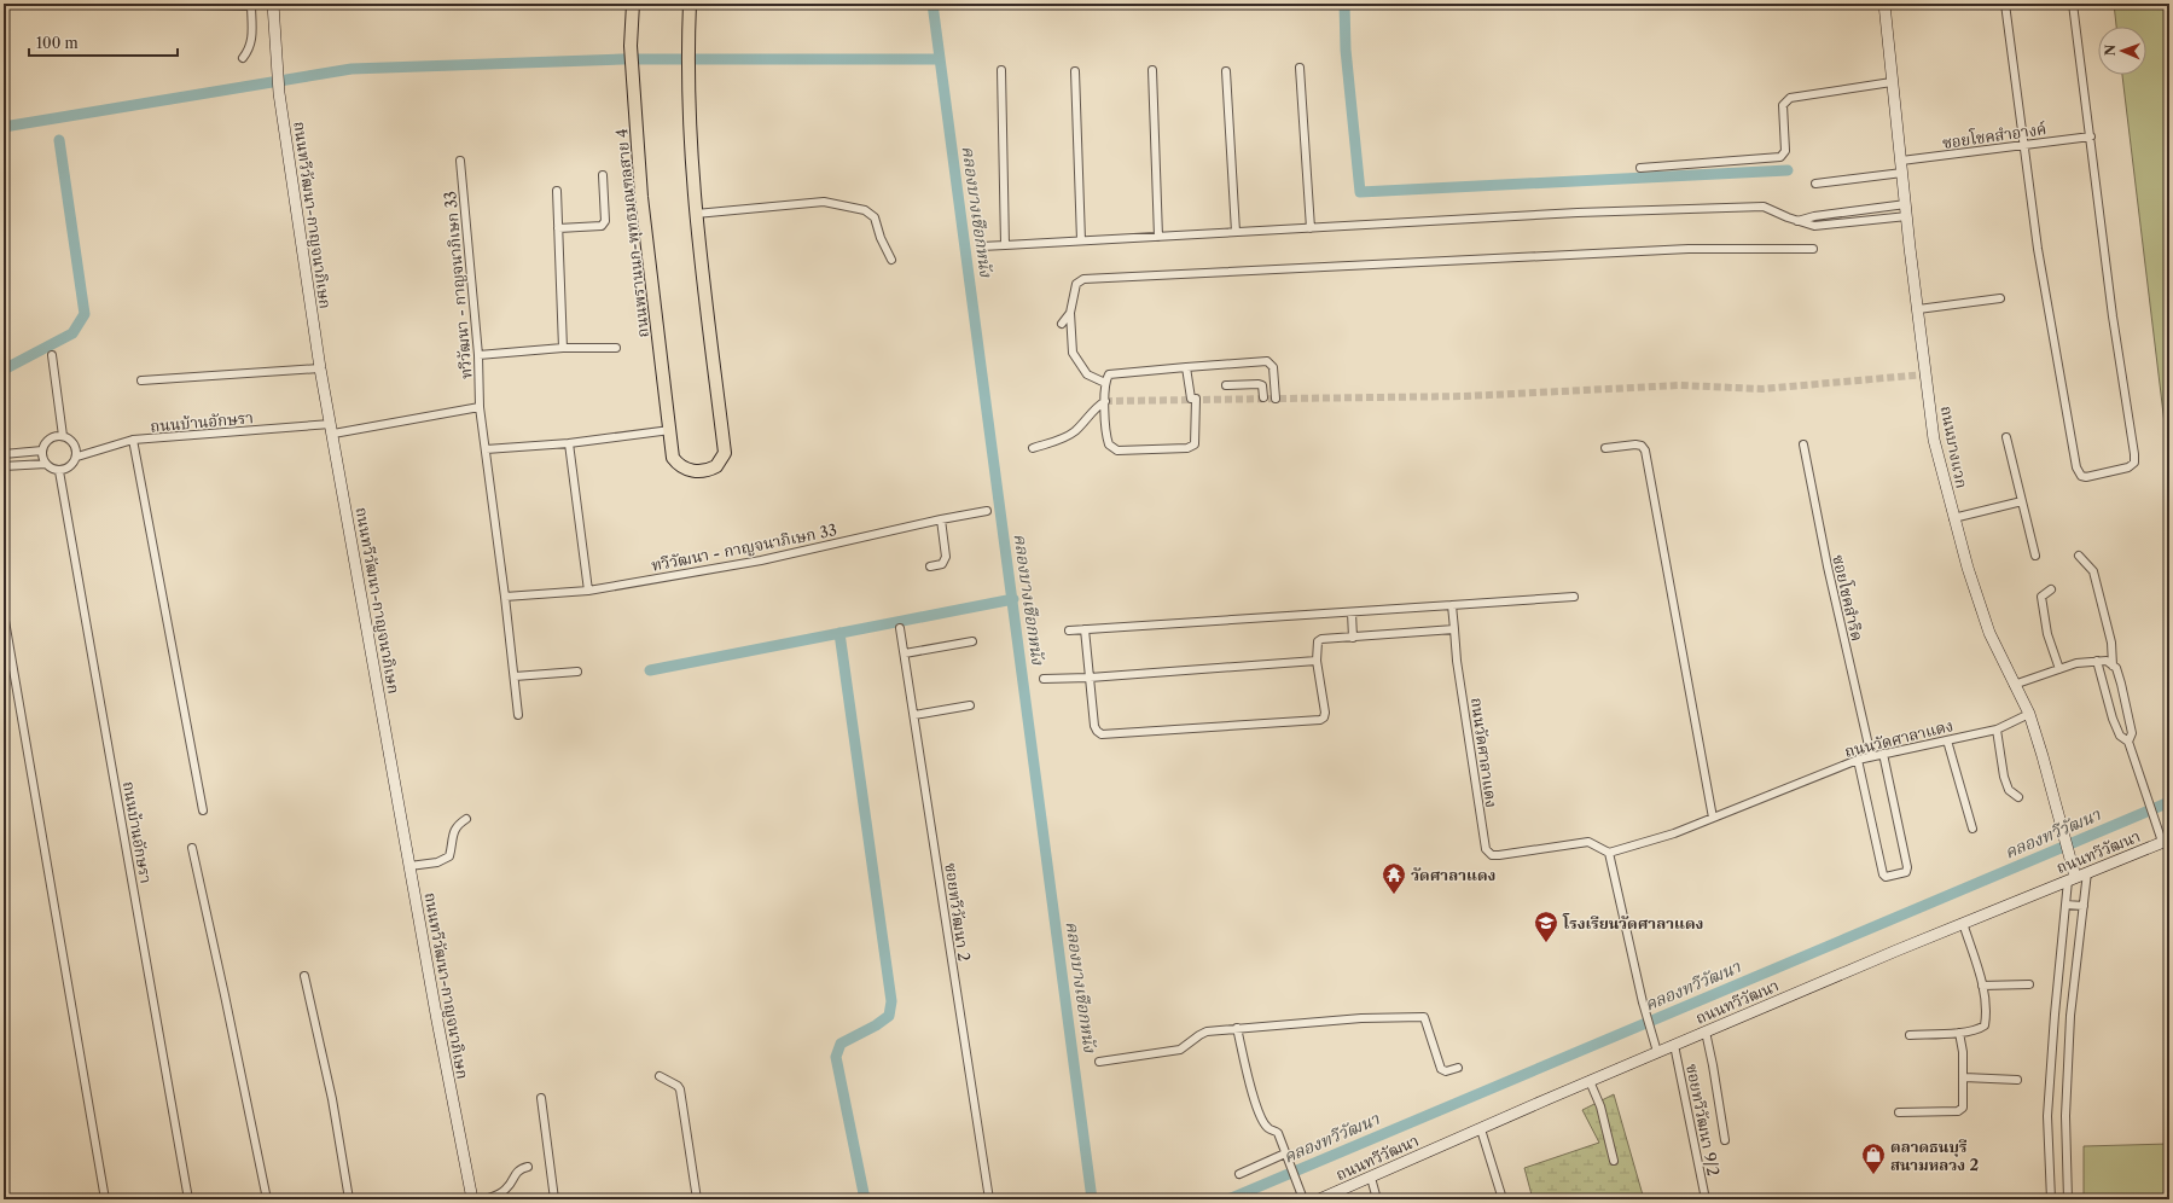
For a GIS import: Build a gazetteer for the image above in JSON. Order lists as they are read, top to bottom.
{
  "streets": {
    "main road": [
      "ถนนทวีวัฒนา-กาญจนาภิเษก",
      "ถนนพรานนก-พุทธมณฑลสาย 4",
      "ถนนบางแวก",
      "ถนนทวีวัฒนา"
    ],
    "street": [
      "ซอยโชคสำอางค์",
      "ทวีวัฒนา - กาญจนาภิเษก 33",
      "ถนนบ้านอักษรา",
      "ซอยโชคสำริด",
      "ถนนวัดศาลาแดง",
      "ซอยทวีวัฒนา 2",
      "ซอยทวีวัฒนา 9/2"
    ]
  },
  "crossings": [
    ["ซอยโชคสำอางค์", "ถนนบางแวก"],
    ["ถนนทวีวัฒนา-กาญจนาภิเษก", "ถนนบ้านอักษรา"],
    ["ถนนบางแวก", "ถนนวัดศาลาแดง"],
    ["ถนนบางแวก", "ถนนทวีวัฒนา"],
    ["ซอยโชคสำริด", "ถนนวัดศาลาแดง"],
    ["ถนนทวีวัฒนา", "ซอยทวีวัฒนา 9/2"]
  ],
  "water": ["คลองบางเชือกหนัง", "คลองทวีวัฒนา"],
  "places": {
    "temple": ["วัดศาลาแดง"],
    "school or university": ["โรงเรียนวัดศาลาแดง"],
    "shop": ["ตลาดธนบุรี สนามหลวง 2"]
  },
  "scale_bar": "100 m",
  "north": "left"
}
